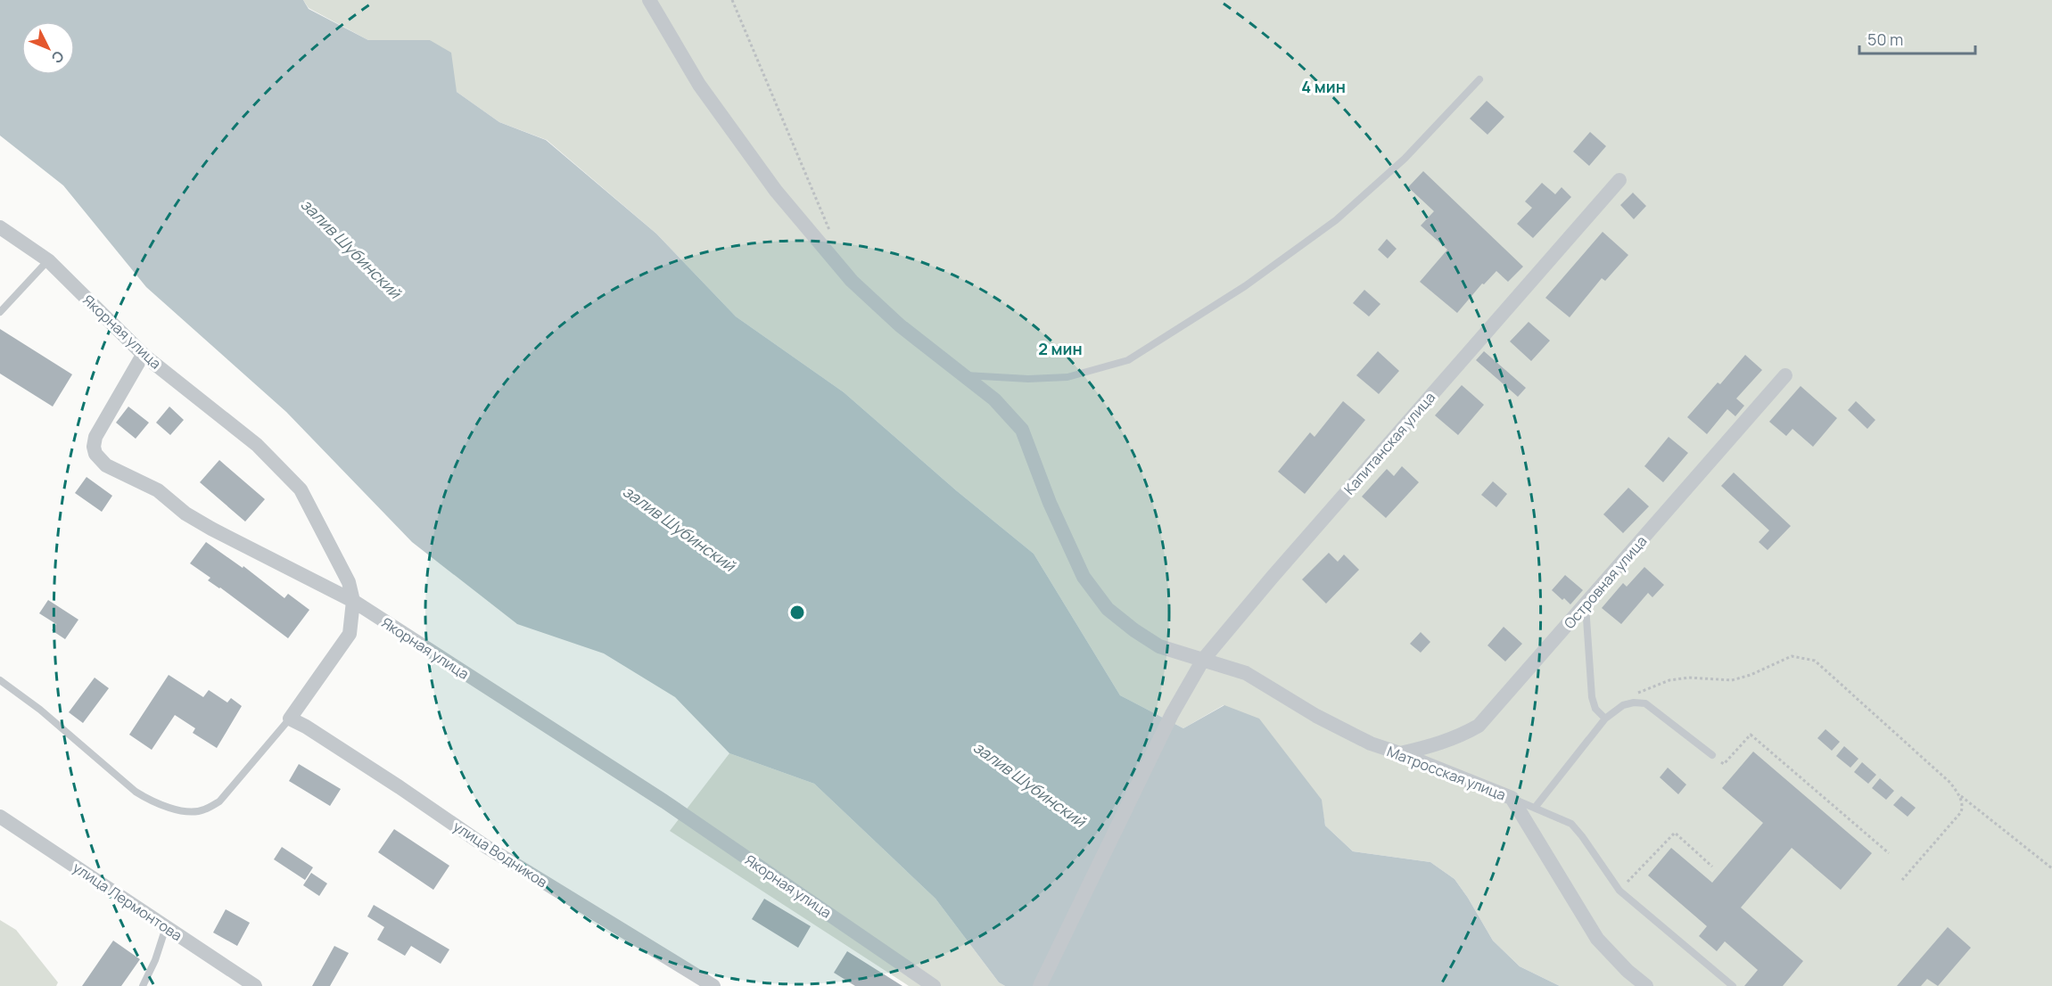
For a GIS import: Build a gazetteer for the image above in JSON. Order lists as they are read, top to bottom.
{
  "streets": {
    "street": [
      "Якорная улица",
      "Капитанская улица",
      "Островная улица",
      "Матросская улица",
      "улица Водников",
      "улица Лермонтова"
    ]
  },
  "crossings": [
    ["Капитанская улица", "Матросская улица"],
    ["Островная улица", "Матросская улица"]
  ],
  "water": ["залив Шубинский"],
  "scale_bar": "50 m",
  "north": "bottom right",
  "rings": ["4 мин", "2 мин"]
}
